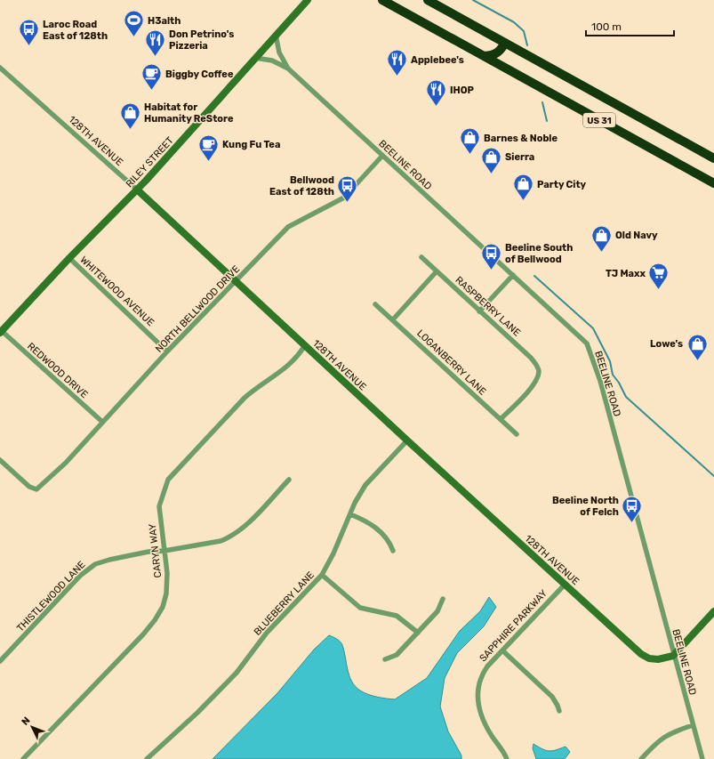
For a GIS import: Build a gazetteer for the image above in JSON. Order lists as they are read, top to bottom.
{
  "streets": {
    "highway": ["US 31"],
    "street": [
      "128TH AVENUE",
      "RILEY STREET",
      "BEELINE ROAD",
      "WHITEWOOD AVENUE",
      "RASPBERRY LANE",
      "NORTH BELLWOOD DRIVE",
      "LOGANBERRY LANE",
      "REDWOOD DRIVE",
      "CARYN WAY",
      "THISTLEWOOD LANE",
      "BLUEBERRY LANE",
      "SAPPHIRE PARKWAY"
    ]
  },
  "crossings": [
    ["128TH AVENUE", "RILEY STREET"],
    ["128TH AVENUE", "BEELINE ROAD"],
    ["128TH AVENUE", "NORTH BELLWOOD DRIVE"],
    ["128TH AVENUE", "CARYN WAY"],
    ["128TH AVENUE", "BLUEBERRY LANE"],
    ["128TH AVENUE", "SAPPHIRE PARKWAY"],
    ["RILEY STREET", "BEELINE ROAD"],
    ["RILEY STREET", "WHITEWOOD AVENUE"],
    ["RILEY STREET", "REDWOOD DRIVE"],
    ["BEELINE ROAD", "NORTH BELLWOOD DRIVE"],
    ["WHITEWOOD AVENUE", "NORTH BELLWOOD DRIVE"],
    ["RASPBERRY LANE", "LOGANBERRY LANE"],
    ["NORTH BELLWOOD DRIVE", "REDWOOD DRIVE"],
    ["CARYN WAY", "THISTLEWOOD LANE"]
  ],
  "places": {
    "sports": ["H3alth"],
    "bus stop": [
      "Laroc Road East of 128th",
      "Bellwood East of 128th",
      "Beeline South of Bellwood",
      "Beeline North of Felch"
    ],
    "restaurant": ["Don Petrino's Pizzeria", "Applebee's", "IHOP"],
    "cafe": ["Biggby Coffee", "Kung Fu Tea"],
    "shop": [
      "Habitat for Humanity ReStore",
      "Barnes & Noble",
      "Sierra",
      "Party City",
      "Old Navy",
      "Lowe's"
    ],
    "supermarket": ["TJ Maxx"]
  },
  "scale_bar": "100 m",
  "north": "top left"
}
